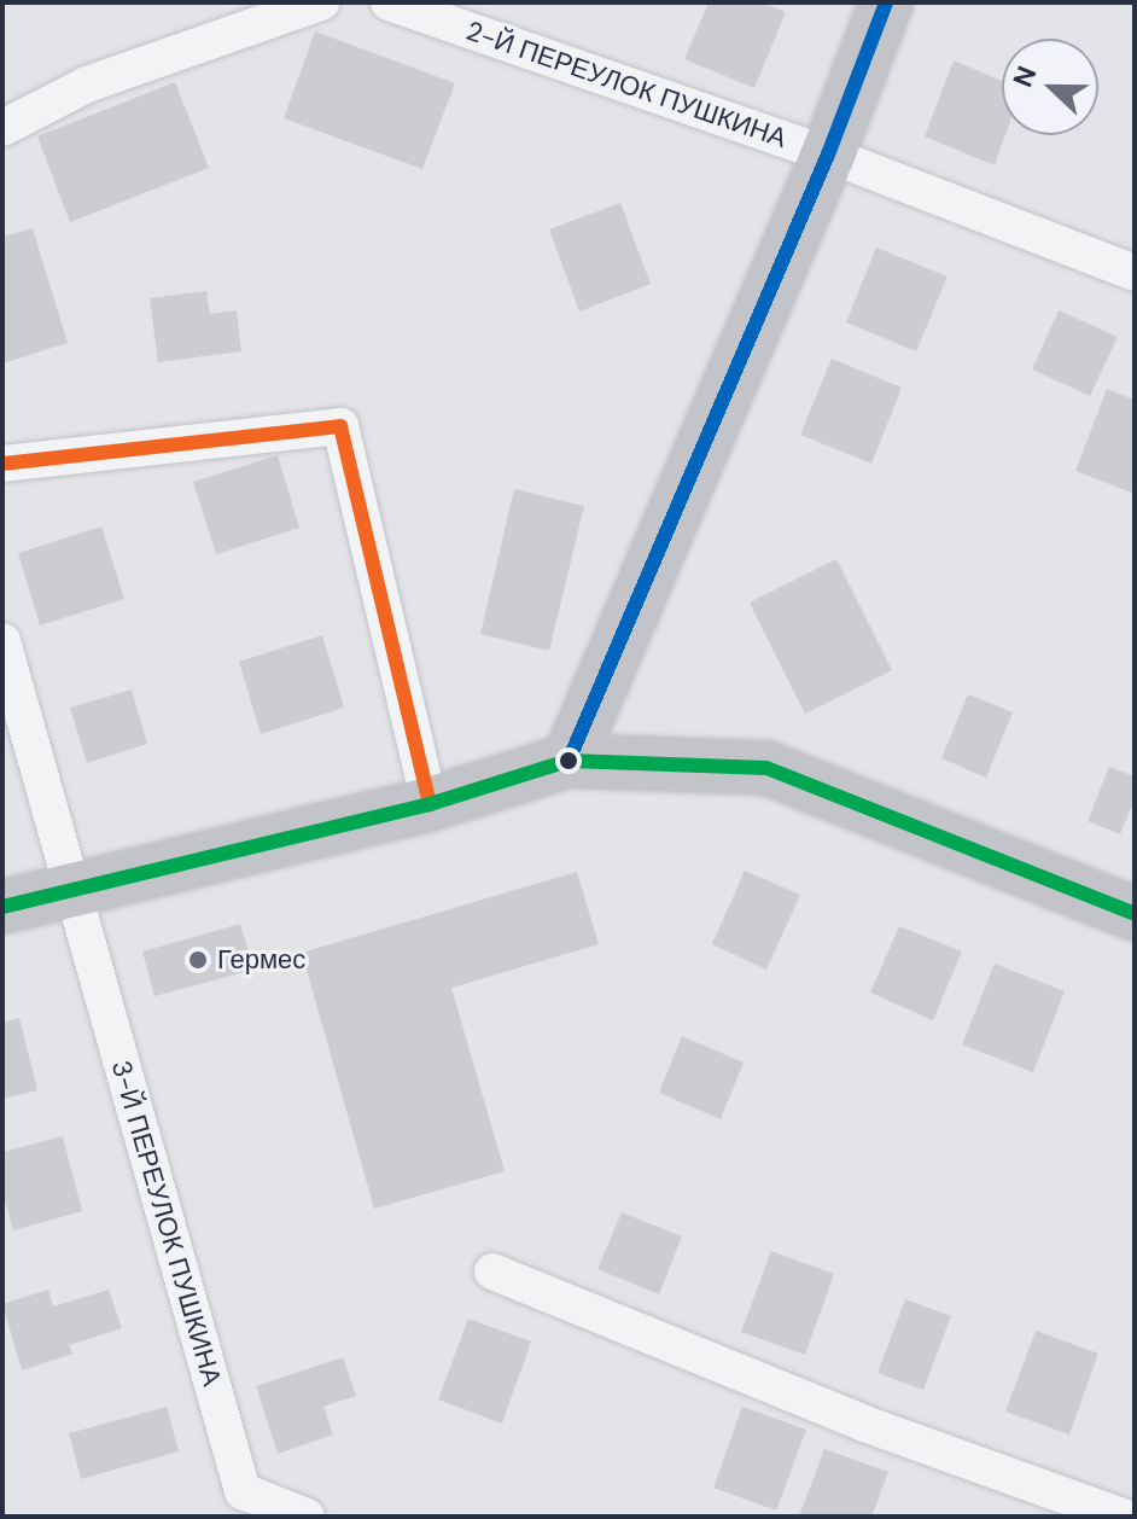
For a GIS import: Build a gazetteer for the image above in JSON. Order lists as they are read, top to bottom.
{
  "streets": {
    "street": ["2-Й ПЕРЕУЛОК ПУШКИНА", "3-Й ПЕРЕУЛОК ПУШКИНА"]
  },
  "places": ["Гермес"],
  "north": "left"
}
